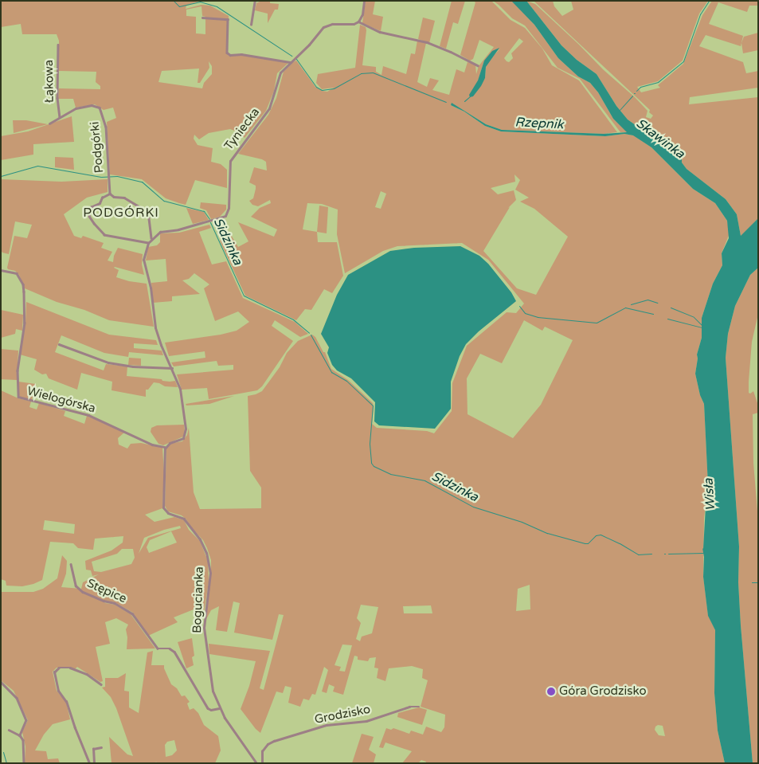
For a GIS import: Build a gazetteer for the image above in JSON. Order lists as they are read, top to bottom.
{
  "streets": {
    "street": [
      "Łąkowa",
      "Tyniecka",
      "Podgórki",
      "Wielogórska",
      "Stępice",
      "Bogucianka",
      "Grodzisko"
    ]
  },
  "crossings": [
    ["Łąkowa", "Podgórki"],
    ["Wielogórska", "Bogucianka"],
    ["Stępice", "Bogucianka"]
  ],
  "districts": ["PODGÓRKI"],
  "water": [
    "Rzepnik",
    "Skawinka",
    "Sidzinka",
    "Wisła"
  ],
  "places": ["Góra Grodzisko"]
}
